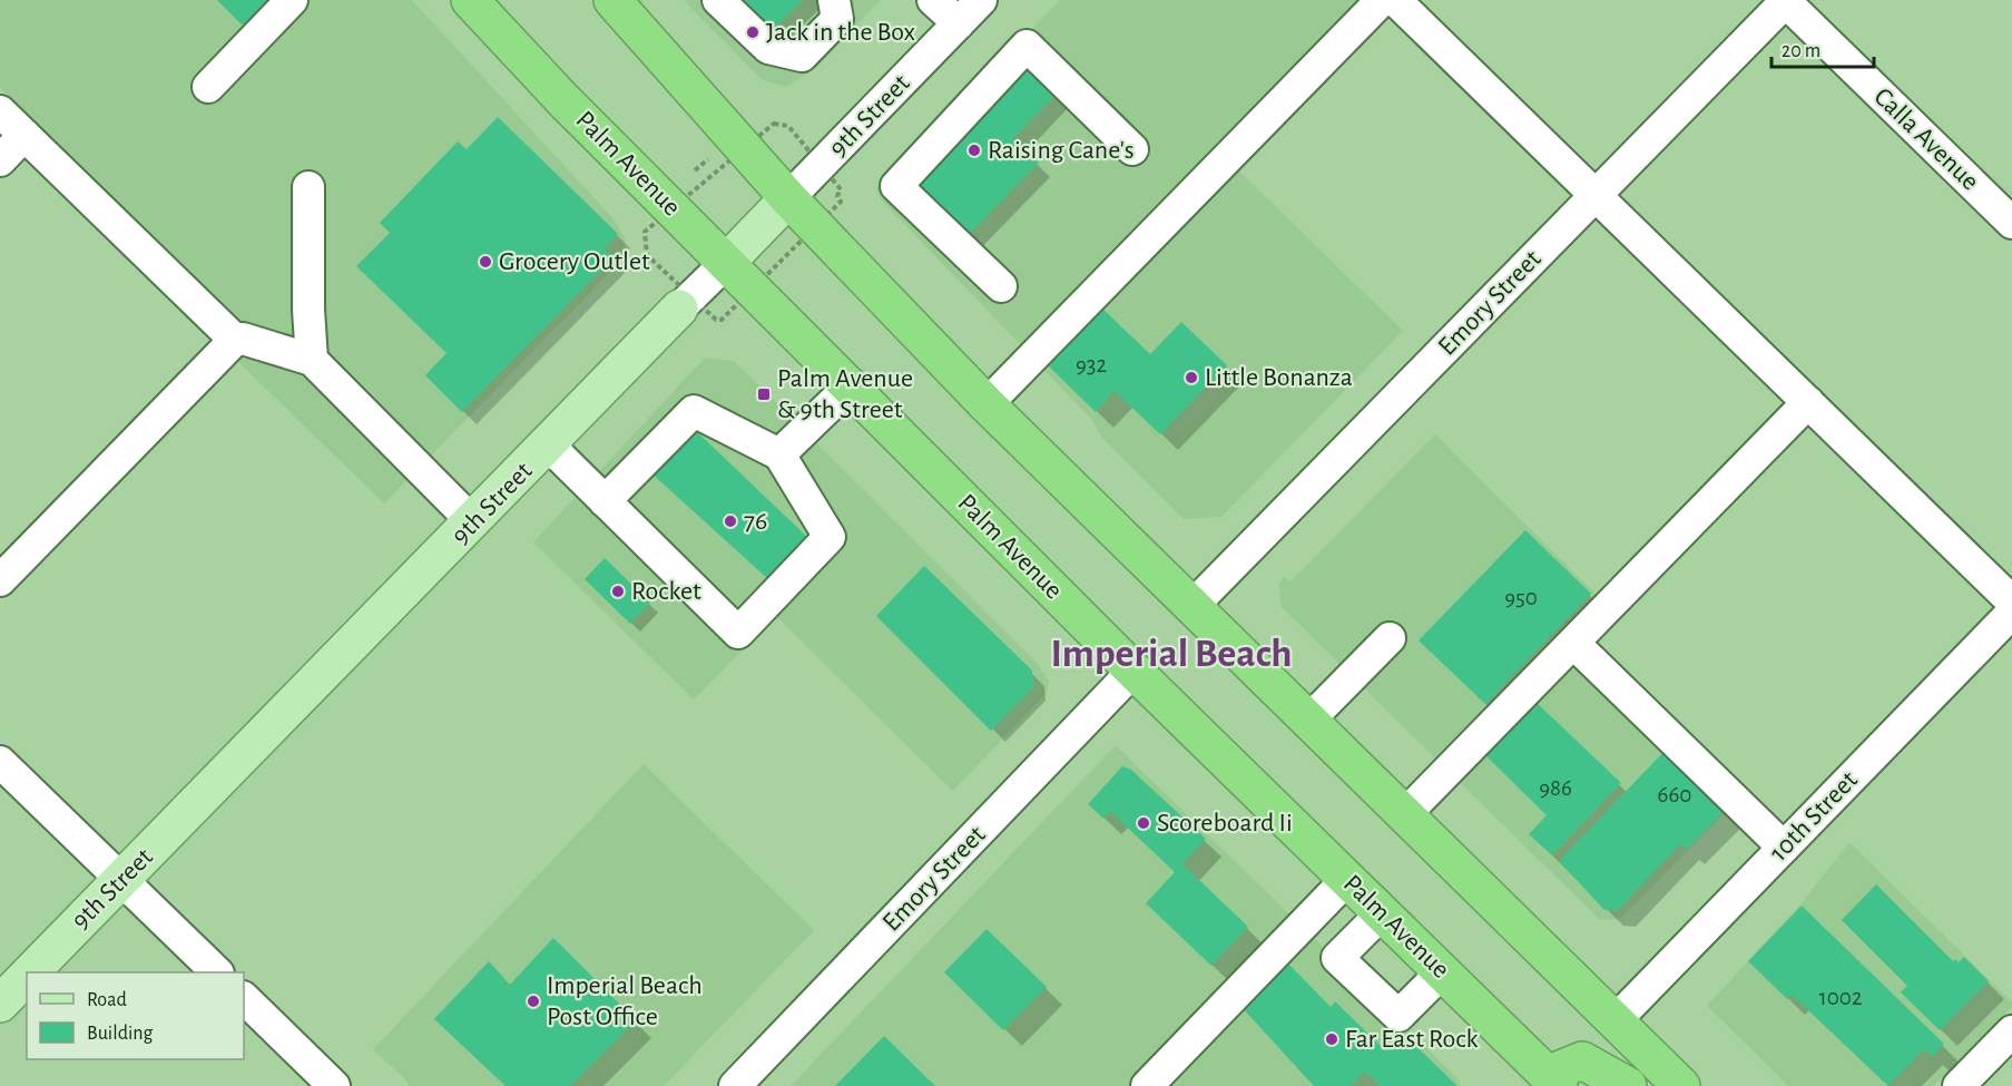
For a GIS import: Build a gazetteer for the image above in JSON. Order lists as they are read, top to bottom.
{
  "streets": {
    "highway": ["Palm Avenue"],
    "main road": ["9th Street"],
    "street": ["Calla Avenue", "Emory Street", "10th Street"]
  },
  "crossings": [
    ["9th Street", "Palm Avenue"],
    ["Calla Avenue", "Emory Street"],
    ["Palm Avenue", "Emory Street"]
  ],
  "districts": ["Imperial Beach"],
  "places": {
    "other": [
      "Jack in the Box",
      "Raising Cane's",
      "Grocery Outlet",
      "Little Bonanza",
      "76",
      "Rocket",
      "Scoreboard Ii",
      "Imperial Beach Post Office",
      "Far East Rock"
    ],
    "transit": ["Palm Avenue & 9th Street"]
  },
  "house_numbers": [
    "932",
    "950",
    "986",
    "660",
    "1002"
  ],
  "legend": ["Road", "Building"],
  "scale_bar": "20 m"
}
